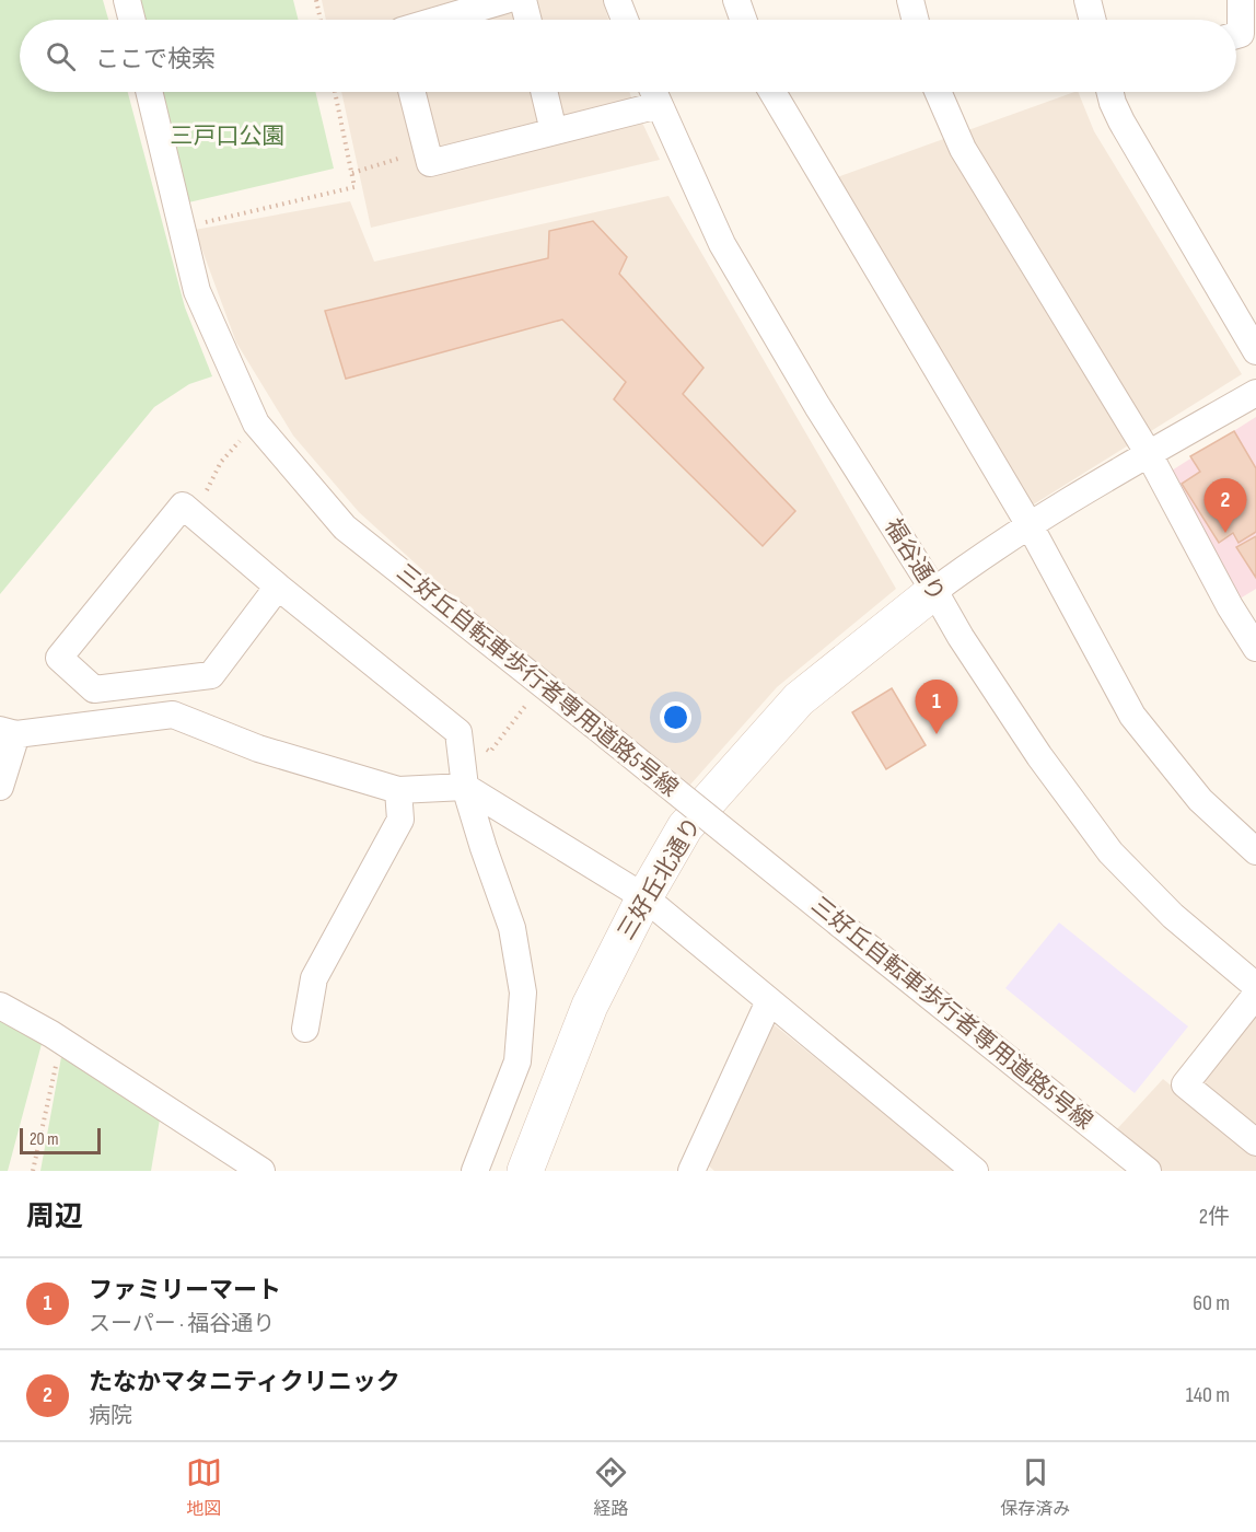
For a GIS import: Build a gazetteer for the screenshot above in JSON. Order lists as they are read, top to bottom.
{
  "streets": {
    "street": ["福谷通り", "三好丘自転車歩行者専用道路5号線", "三好丘北通り"]
  },
  "crossings": [
    ["福谷通り", "三好丘北通り"]
  ],
  "parks": ["三戸口公園"],
  "scale_bar": "20 m",
  "page": {
    "search": "ここで検索",
    "pins": ["2", "1"],
    "scale": "20 m",
    "heading": ["周辺", "2件"],
    "list": [
      {
        "mark": "1",
        "name": "ファミリーマート",
        "note": "スーパー · 福谷通り",
        "value": "60 m"
      },
      {
        "mark": "2",
        "name": "たなかマタニティクリニック",
        "note": "病院",
        "value": "140 m"
      }
    ],
    "nav": ["地図", "経路", "保存済み"]
  }
}
